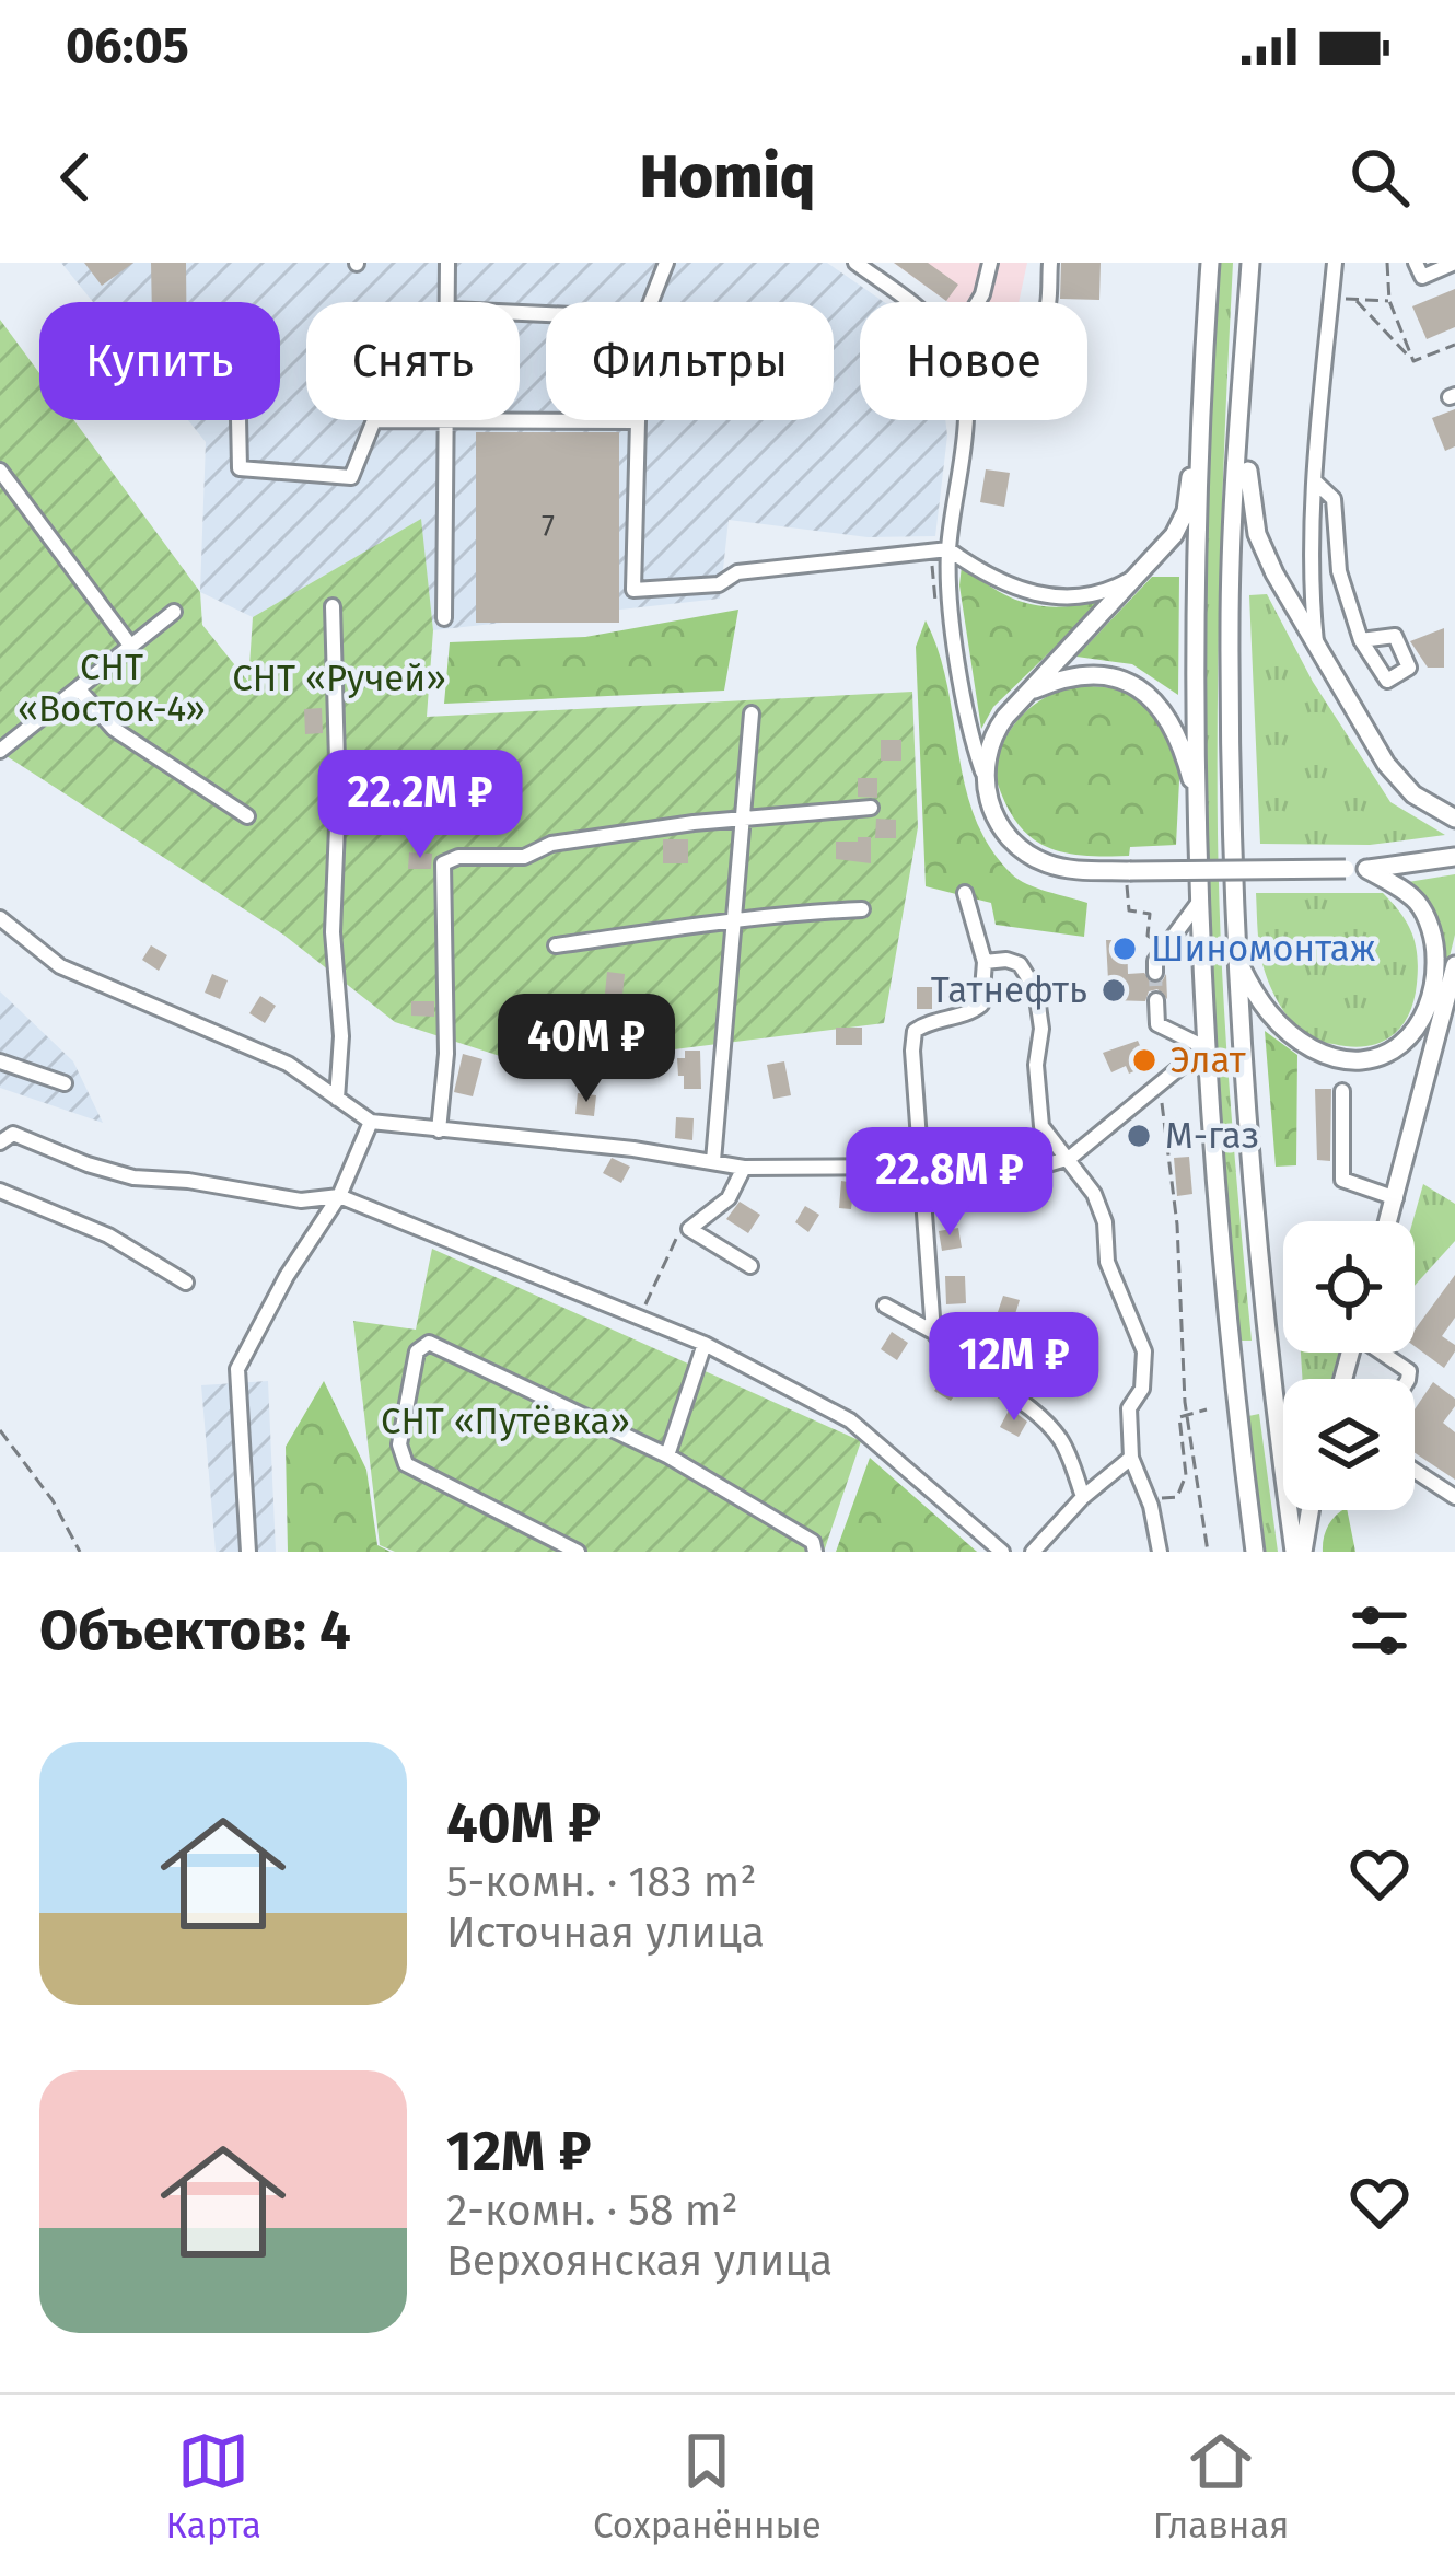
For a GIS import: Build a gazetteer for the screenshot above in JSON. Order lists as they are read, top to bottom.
{
  "parks": ["СНТ «Восток-4»", "СНТ «Ручей»", "СНТ «Путёвка»"],
  "places": [
    "Шиномонтаж",
    "Татнефть",
    "Элат",
    "М-газ"
  ],
  "house_numbers": ["7"],
  "page": {
    "status": "06:05",
    "header": "Homiq",
    "chip": [
      "Купить",
      "Снять",
      "Фильтры",
      "Новое"
    ],
    "price": [
      "22.2M ₽",
      "40M ₽",
      "22.8M ₽",
      "12M ₽"
    ],
    "heading": "Объектов: 4",
    "list": [
      {
        "name": "40M ₽",
        "note": "5-комн. · 183 m² · Источная улица"
      },
      {
        "name": "12M ₽",
        "note": "2-комн. · 58 m² · Верхоянская улица"
      }
    ],
    "tabs": ["Карта", "Сохранённые", "Главная"]
  }
}
